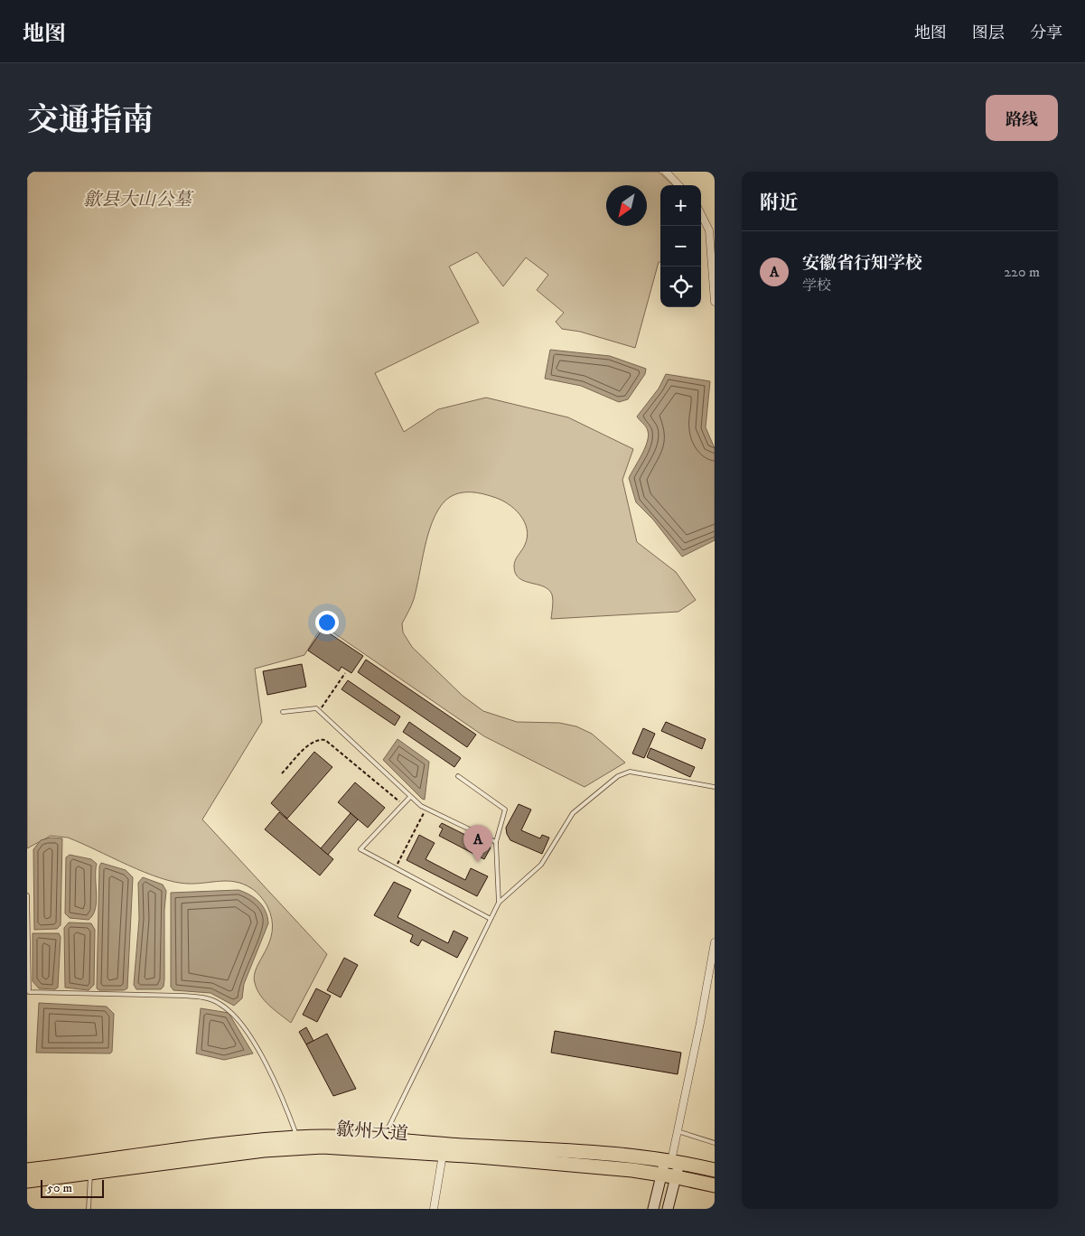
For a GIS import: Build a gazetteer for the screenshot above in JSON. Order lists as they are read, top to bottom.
{
  "streets": {
    "highway": ["歙州大道"]
  },
  "parks": ["歙县大山公墓"],
  "scale_bar": "50 m",
  "north": "bottom left",
  "page": {
    "header": "地图",
    "nav": ["地图", "图层", "分享"],
    "title": "交通指南",
    "buttons": "路线",
    "heading": "附近",
    "map_buttons": ["+", "−"],
    "list": [
      {
        "mark": "A",
        "name": "安徽省行知学校",
        "note": "学校",
        "value": "220 m"
      }
    ],
    "pins": "A",
    "scale": "50 m"
  }
}
